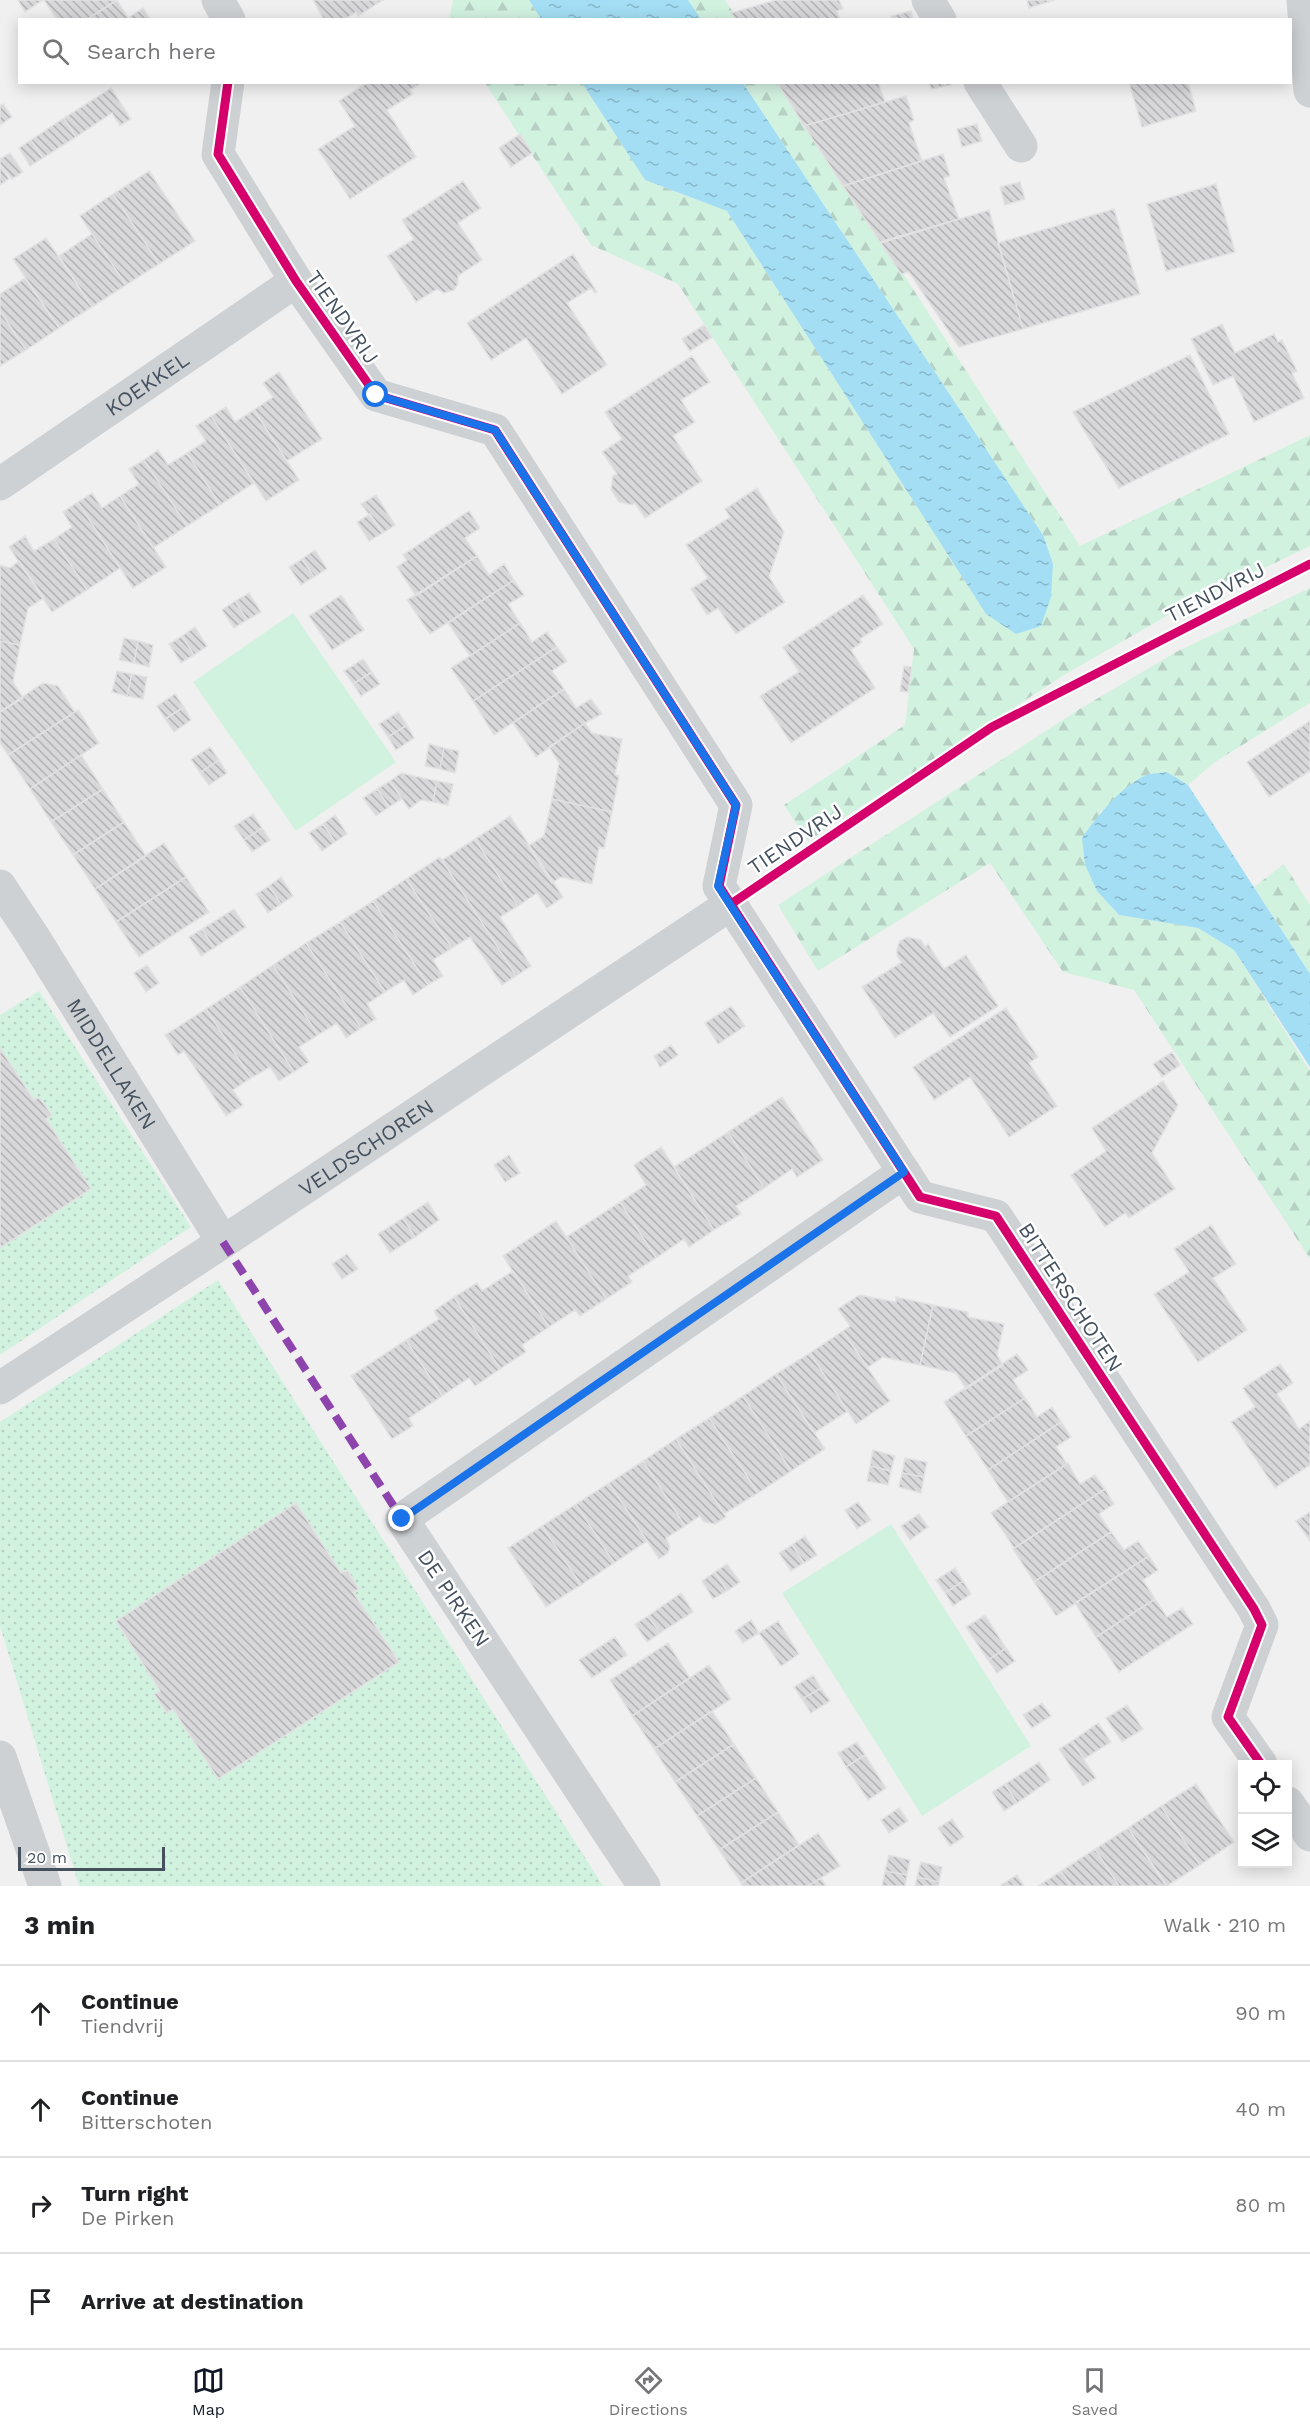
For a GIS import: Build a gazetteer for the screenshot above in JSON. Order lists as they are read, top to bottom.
{
  "streets": {
    "street": [
      "TIENDVRIJ",
      "KOEKKEL",
      "MIDDELLAKEN",
      "VELDSCHOREN",
      "BITTERSCHOTEN",
      "DE PIRKEN"
    ]
  },
  "crossings": [
    ["TIENDVRIJ", "KOEKKEL"],
    ["TIENDVRIJ", "VELDSCHOREN"],
    ["TIENDVRIJ", "BITTERSCHOTEN"],
    ["MIDDELLAKEN", "VELDSCHOREN"],
    ["VELDSCHOREN", "BITTERSCHOTEN"],
    ["BITTERSCHOTEN", "DE PIRKEN"]
  ],
  "scale_bar": "20 m",
  "page": {
    "search": "Search here",
    "scale": "20 m",
    "heading": ["3 min", "Walk · 210 m"],
    "list": [
      ["Continue", "Tiendvrij", "90 m"],
      ["Continue", "Bitterschoten", "40 m"],
      ["Turn right", "De Pirken", "80 m"],
      "Arrive at destination"
    ],
    "nav": ["Map", "Directions", "Saved"]
  }
}
